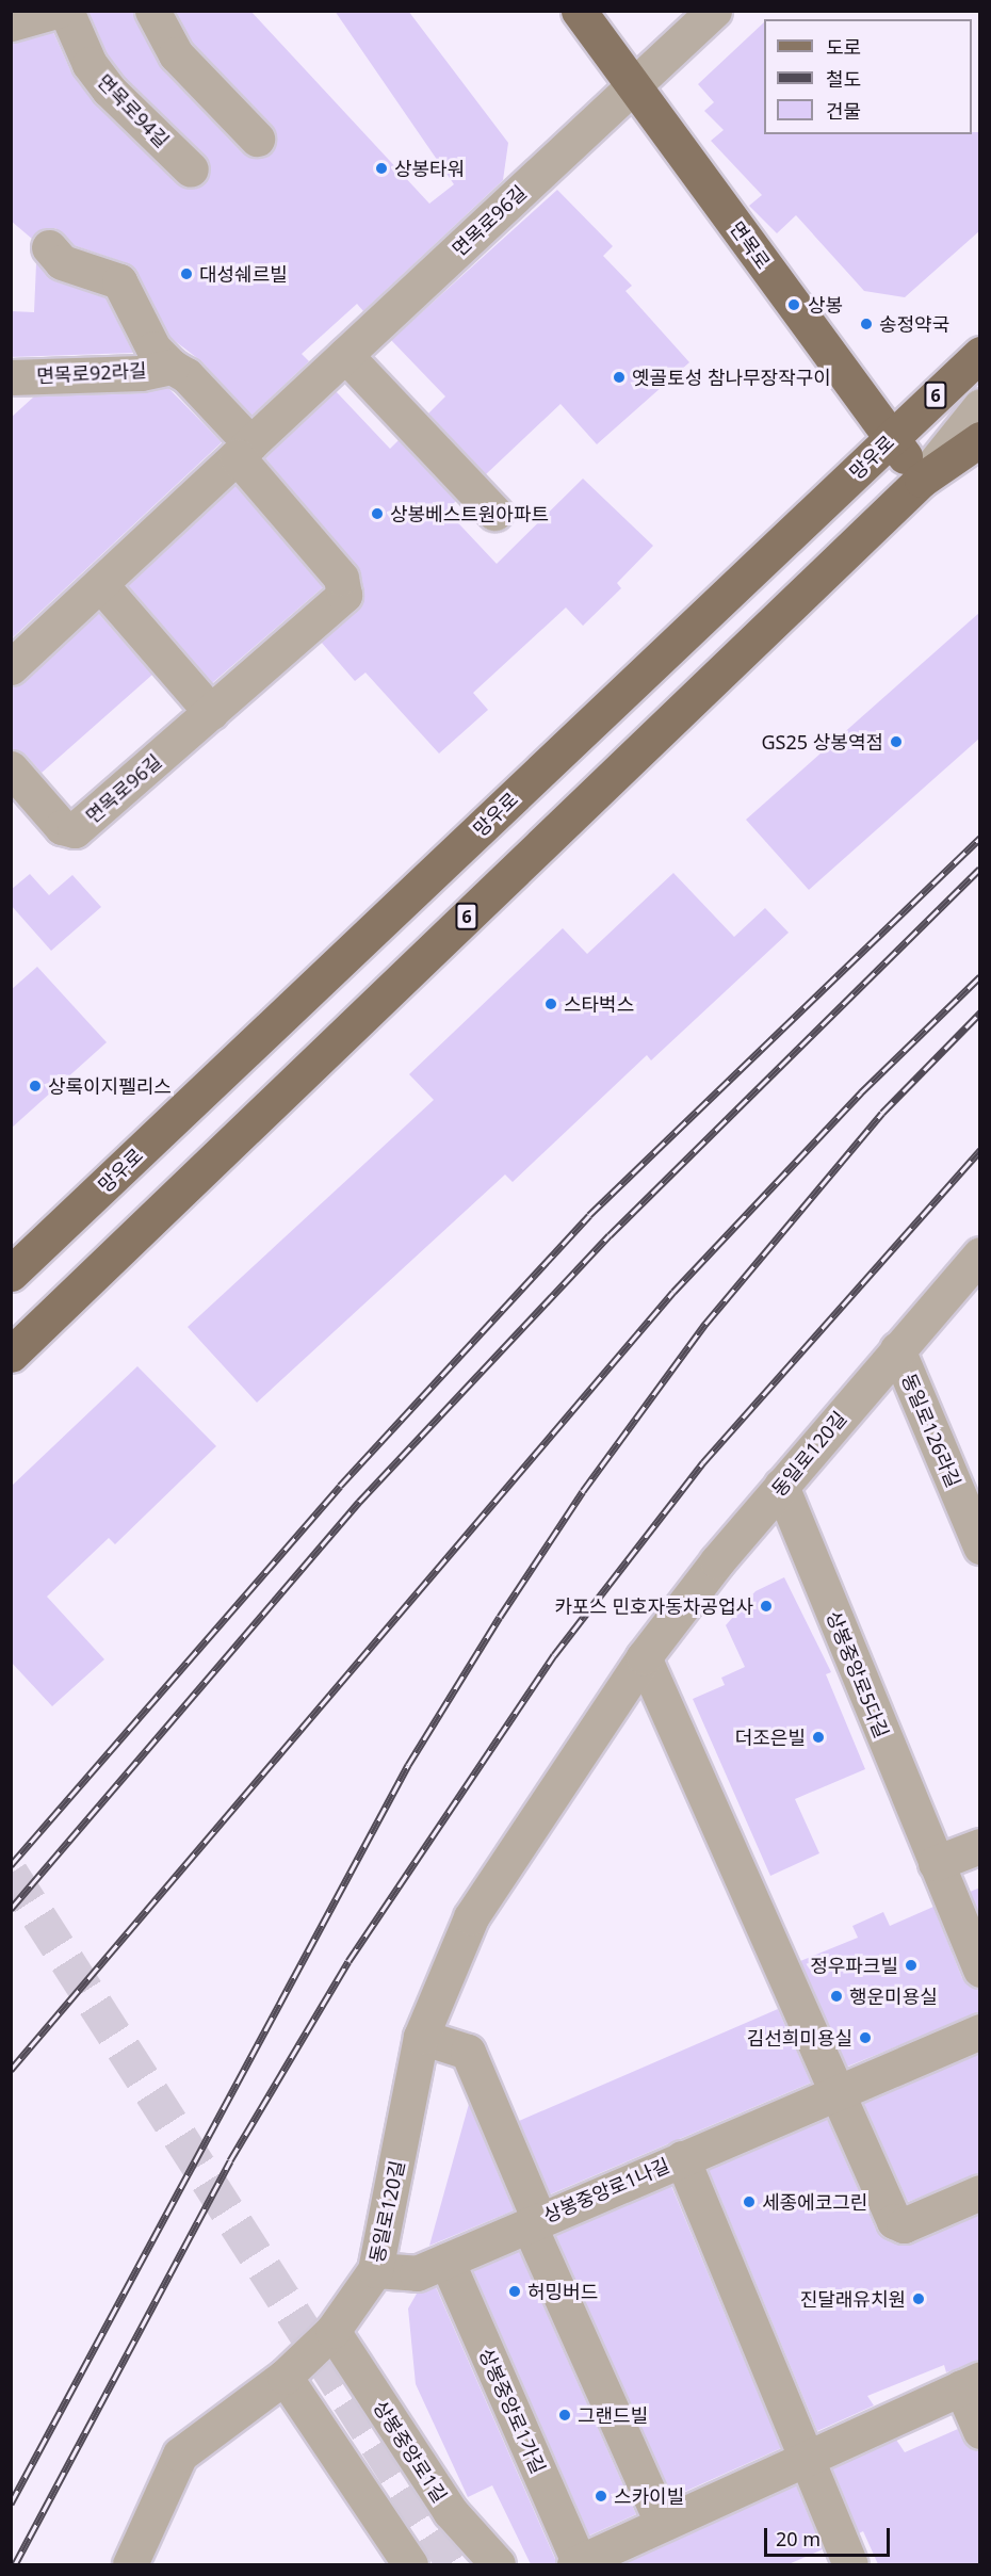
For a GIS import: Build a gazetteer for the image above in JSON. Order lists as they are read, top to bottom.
{
  "streets": {
    "main road": ["면목로", "6", "망우로"],
    "street": [
      "면목로94길",
      "면목로96길",
      "면목로92라길",
      "동일로126라길",
      "동일로120길",
      "상봉중앙로5다길",
      "상봉중앙로1나길",
      "상봉중앙로1가길",
      "상봉중앙로1길"
    ]
  },
  "crossings": [
    ["면목로96길", "면목로"],
    ["면목로", "6"],
    ["면목로", "망우로"],
    ["동일로126라길", "동일로120길"],
    ["동일로120길", "상봉중앙로5다길"],
    ["동일로120길", "상봉중앙로1나길"],
    ["동일로120길", "상봉중앙로1길"],
    ["상봉중앙로1나길", "상봉중앙로1가길"]
  ],
  "places": [
    "상봉타워",
    "대성쉐르빌",
    "상봉",
    "송정약국",
    "옛골토성 참나무장작구이",
    "상봉베스트원아파트",
    "GS25 상봉역점",
    "스타벅스",
    "상록이지펠리스",
    "카포스 민호자동차공업사",
    "더조은빌",
    "정우파크빌",
    "행운미용실",
    "김선희미용실",
    "세종에코그린",
    "허밍버드",
    "진달래유치원",
    "그랜드빌",
    "스카이빌"
  ],
  "legend": ["도로", "철도", "건물"],
  "scale_bar": "20 m"
}
